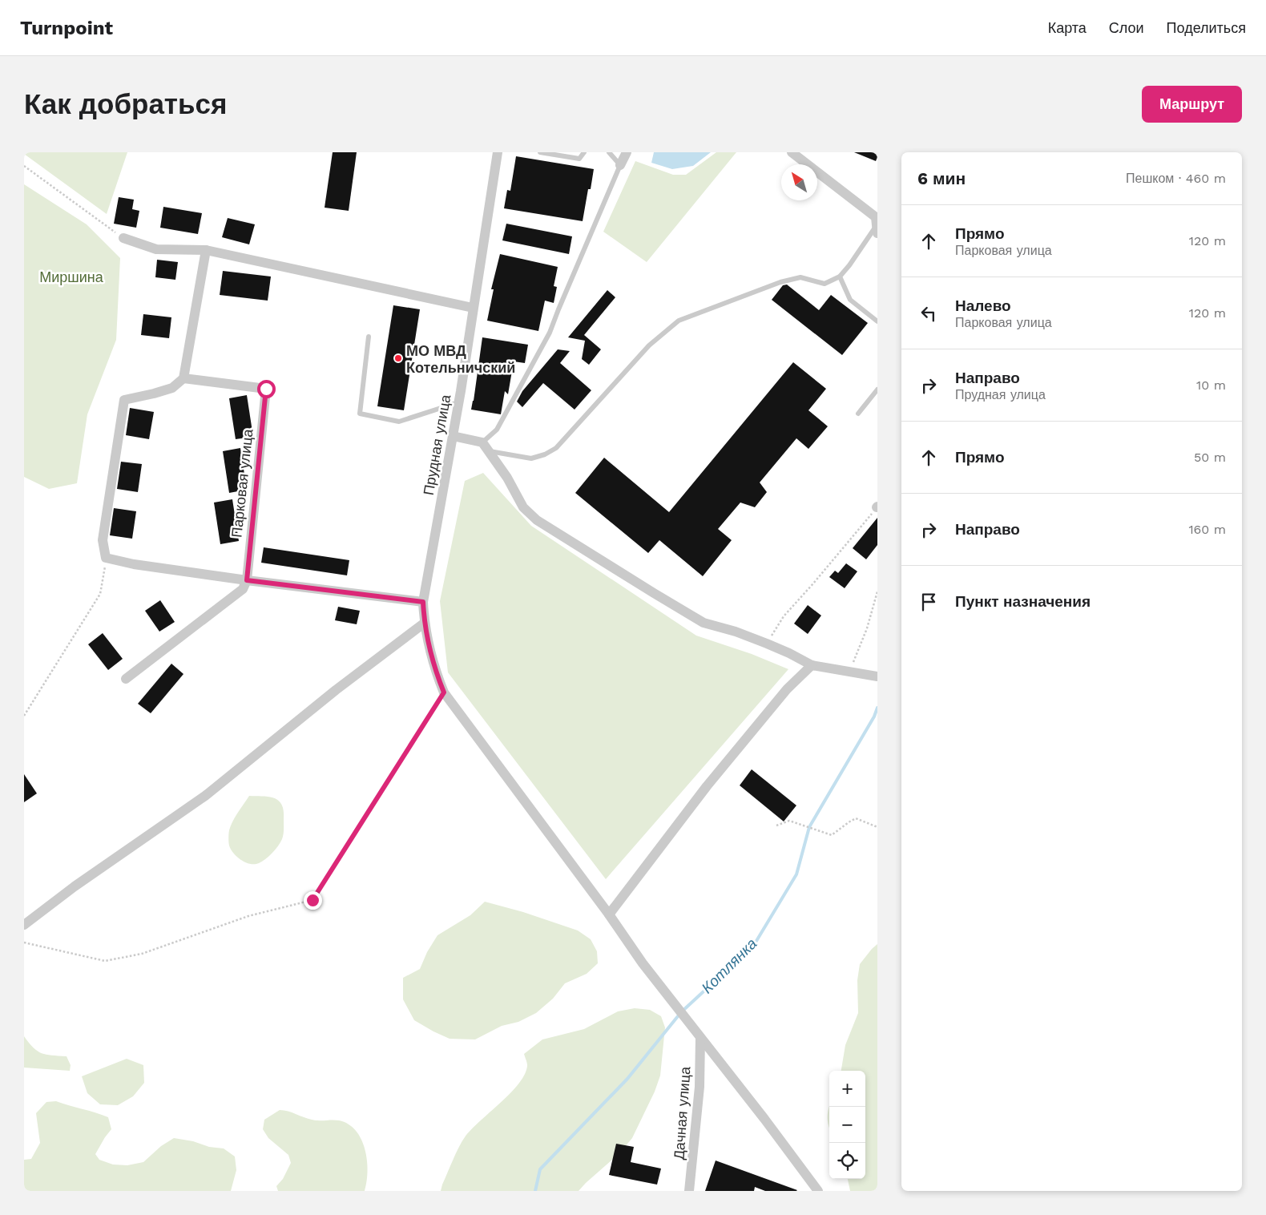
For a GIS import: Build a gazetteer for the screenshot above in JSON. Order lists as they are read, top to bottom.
{
  "streets": {
    "street": ["Прудная улица", "Парковая улица", "Дачная улица"]
  },
  "crossings": [
    ["Прудная улица", "Дачная улица"]
  ],
  "water": ["Котлянка"],
  "parks": ["Миршина"],
  "places": ["МО МВД Котельничский"],
  "north": "top left",
  "page": {
    "header": "Turnpoint",
    "nav": ["Карта", "Слои", "Поделиться"],
    "buttons": "Маршрут",
    "title": "Как добраться",
    "heading": ["6 мин", "Пешком · 460 m"],
    "list": [
      ["Прямо", "Парковая улица", "120 m"],
      ["Налево", "Парковая улица", "120 m"],
      ["Направо", "Прудная улица", "10 m"],
      ["Прямо", "50 m"],
      ["Направо", "160 m"],
      "Пункт назначения"
    ],
    "map_buttons": ["+", "−"]
  }
}
